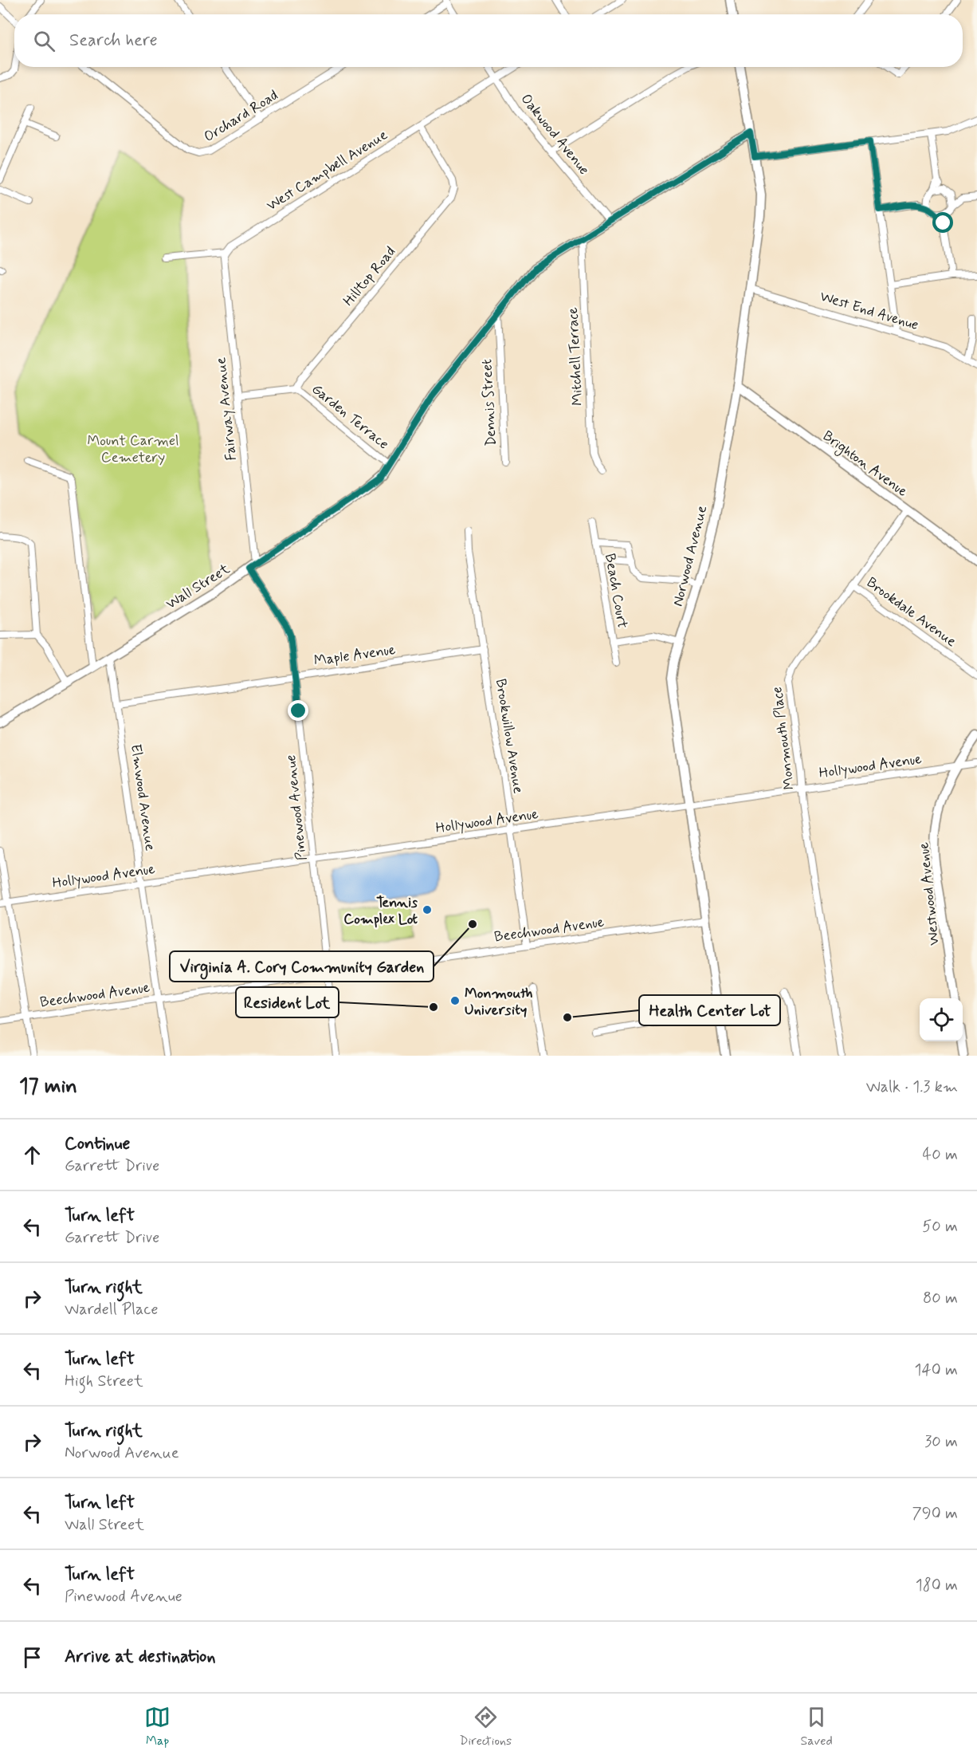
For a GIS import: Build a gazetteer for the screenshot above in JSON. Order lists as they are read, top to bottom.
{
  "streets": {
    "street": [
      "Orchard Road",
      "Oakwood Avenue",
      "West Campbell Avenue",
      "Hilltop Road",
      "West End Avenue",
      "Mitchell Terrace",
      "Dennis Street",
      "Fairway Avenue",
      "Garden Terrace",
      "Brighton Avenue",
      "Norwood Avenue",
      "Wall Street",
      "Beach Court",
      "Brookdale Avenue",
      "Maple Avenue",
      "Brookwillow Avenue",
      "Monmouth Place",
      "Hollywood Avenue",
      "Elmwood Avenue",
      "Pinewood Avenue",
      "Westwood Avenue",
      "Beechwood Avenue"
    ]
  },
  "crossings": [
    ["Oakwood Avenue", "West Campbell Avenue"],
    ["Oakwood Avenue", "Wall Street"],
    ["West Campbell Avenue", "Hilltop Road"],
    ["West Campbell Avenue", "Fairway Avenue"],
    ["Hilltop Road", "Garden Terrace"],
    ["West End Avenue", "Norwood Avenue"],
    ["Mitchell Terrace", "Wall Street"],
    ["Dennis Street", "Wall Street"],
    ["Fairway Avenue", "Wall Street"],
    ["Fairway Avenue", "Pinewood Avenue"],
    ["Garden Terrace", "Wall Street"],
    ["Brighton Avenue", "Norwood Avenue"],
    ["Brighton Avenue", "Monmouth Place"],
    ["Norwood Avenue", "Wall Street"],
    ["Norwood Avenue", "Hollywood Avenue"],
    ["Norwood Avenue", "Beechwood Avenue"],
    ["Wall Street", "Elmwood Avenue"],
    ["Wall Street", "Pinewood Avenue"],
    ["Brookdale Avenue", "Monmouth Place"],
    ["Maple Avenue", "Brookwillow Avenue"],
    ["Maple Avenue", "Elmwood Avenue"],
    ["Maple Avenue", "Pinewood Avenue"],
    ["Brookwillow Avenue", "Hollywood Avenue"],
    ["Brookwillow Avenue", "Beechwood Avenue"],
    ["Monmouth Place", "Hollywood Avenue"],
    ["Hollywood Avenue", "Elmwood Avenue"],
    ["Hollywood Avenue", "Pinewood Avenue"],
    ["Hollywood Avenue", "Westwood Avenue"],
    ["Elmwood Avenue", "Beechwood Avenue"],
    ["Pinewood Avenue", "Beechwood Avenue"]
  ],
  "parks": ["Mount Carmel Cemetery"],
  "places": [
    "Tennis Complex Lot",
    "Virginia A. Cory Community Garden",
    "Monmouth University",
    "Resident Lot",
    "Health Center Lot"
  ],
  "page": {
    "search": "Search here",
    "heading": ["17 min", "Walk · 1.3 km"],
    "list": [
      ["Continue", "Garrett Drive", "40 m"],
      ["Turn left", "Garrett Drive", "50 m"],
      ["Turn right", "Wardell Place", "80 m"],
      ["Turn left", "High Street", "140 m"],
      ["Turn right", "Norwood Avenue", "30 m"],
      ["Turn left", "Wall Street", "790 m"],
      ["Turn left", "Pinewood Avenue", "180 m"],
      "Arrive at destination"
    ],
    "nav": ["Map", "Directions", "Saved"]
  }
}
